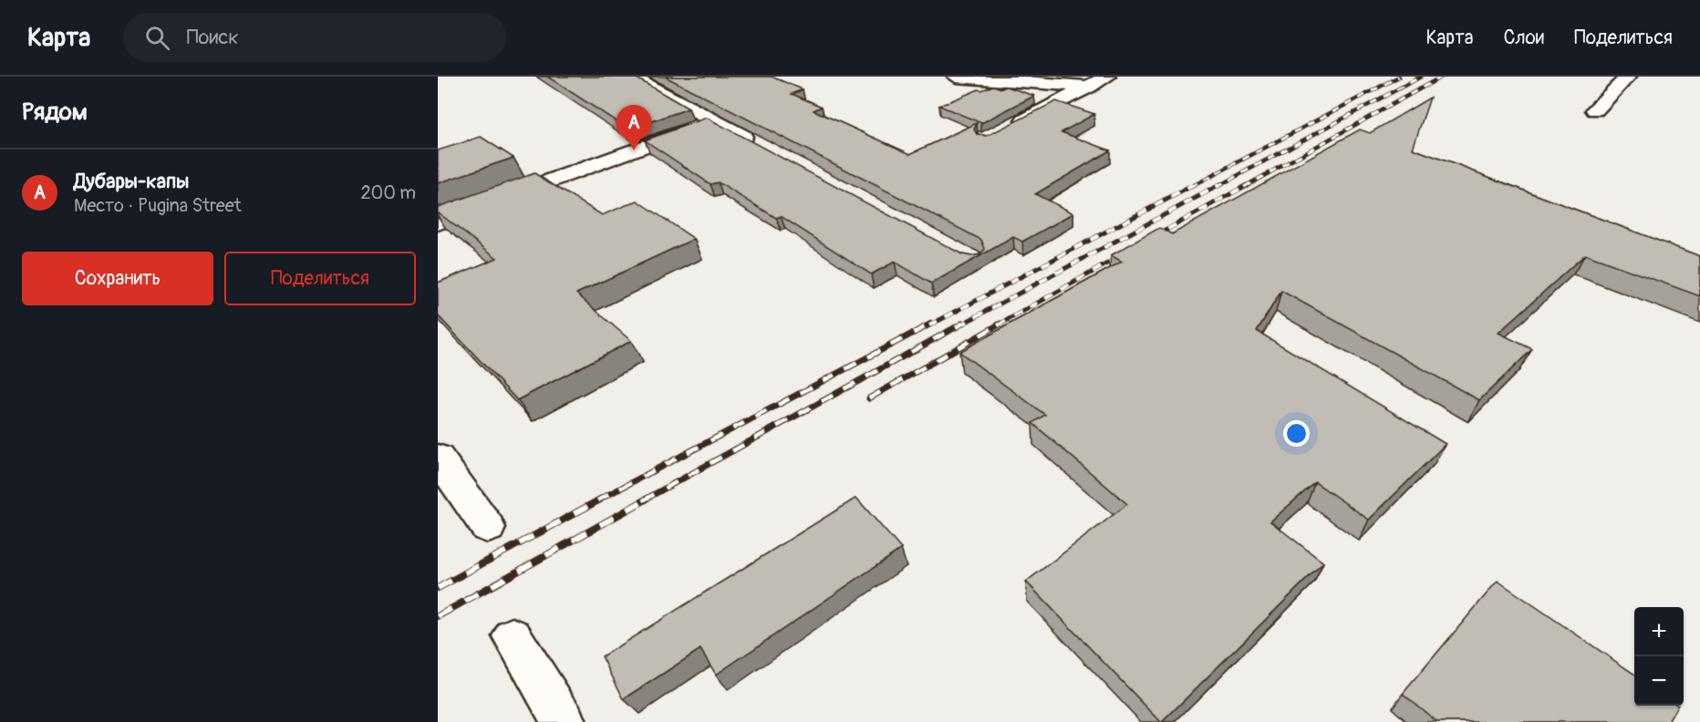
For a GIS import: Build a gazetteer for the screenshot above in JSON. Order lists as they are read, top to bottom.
{
  "page": {
    "header": "Карта",
    "search": "Поиск",
    "nav": ["Карта", "Слои", "Поделиться"],
    "heading": "Рядом",
    "pins": "A",
    "list": [
      {
        "mark": "A",
        "name": "Дубары-капы",
        "note": "Место · Pugina Street",
        "value": "200 m"
      }
    ],
    "buttons": ["Сохранить", "Поделиться"],
    "map_buttons": ["+", "−"]
  }
}
